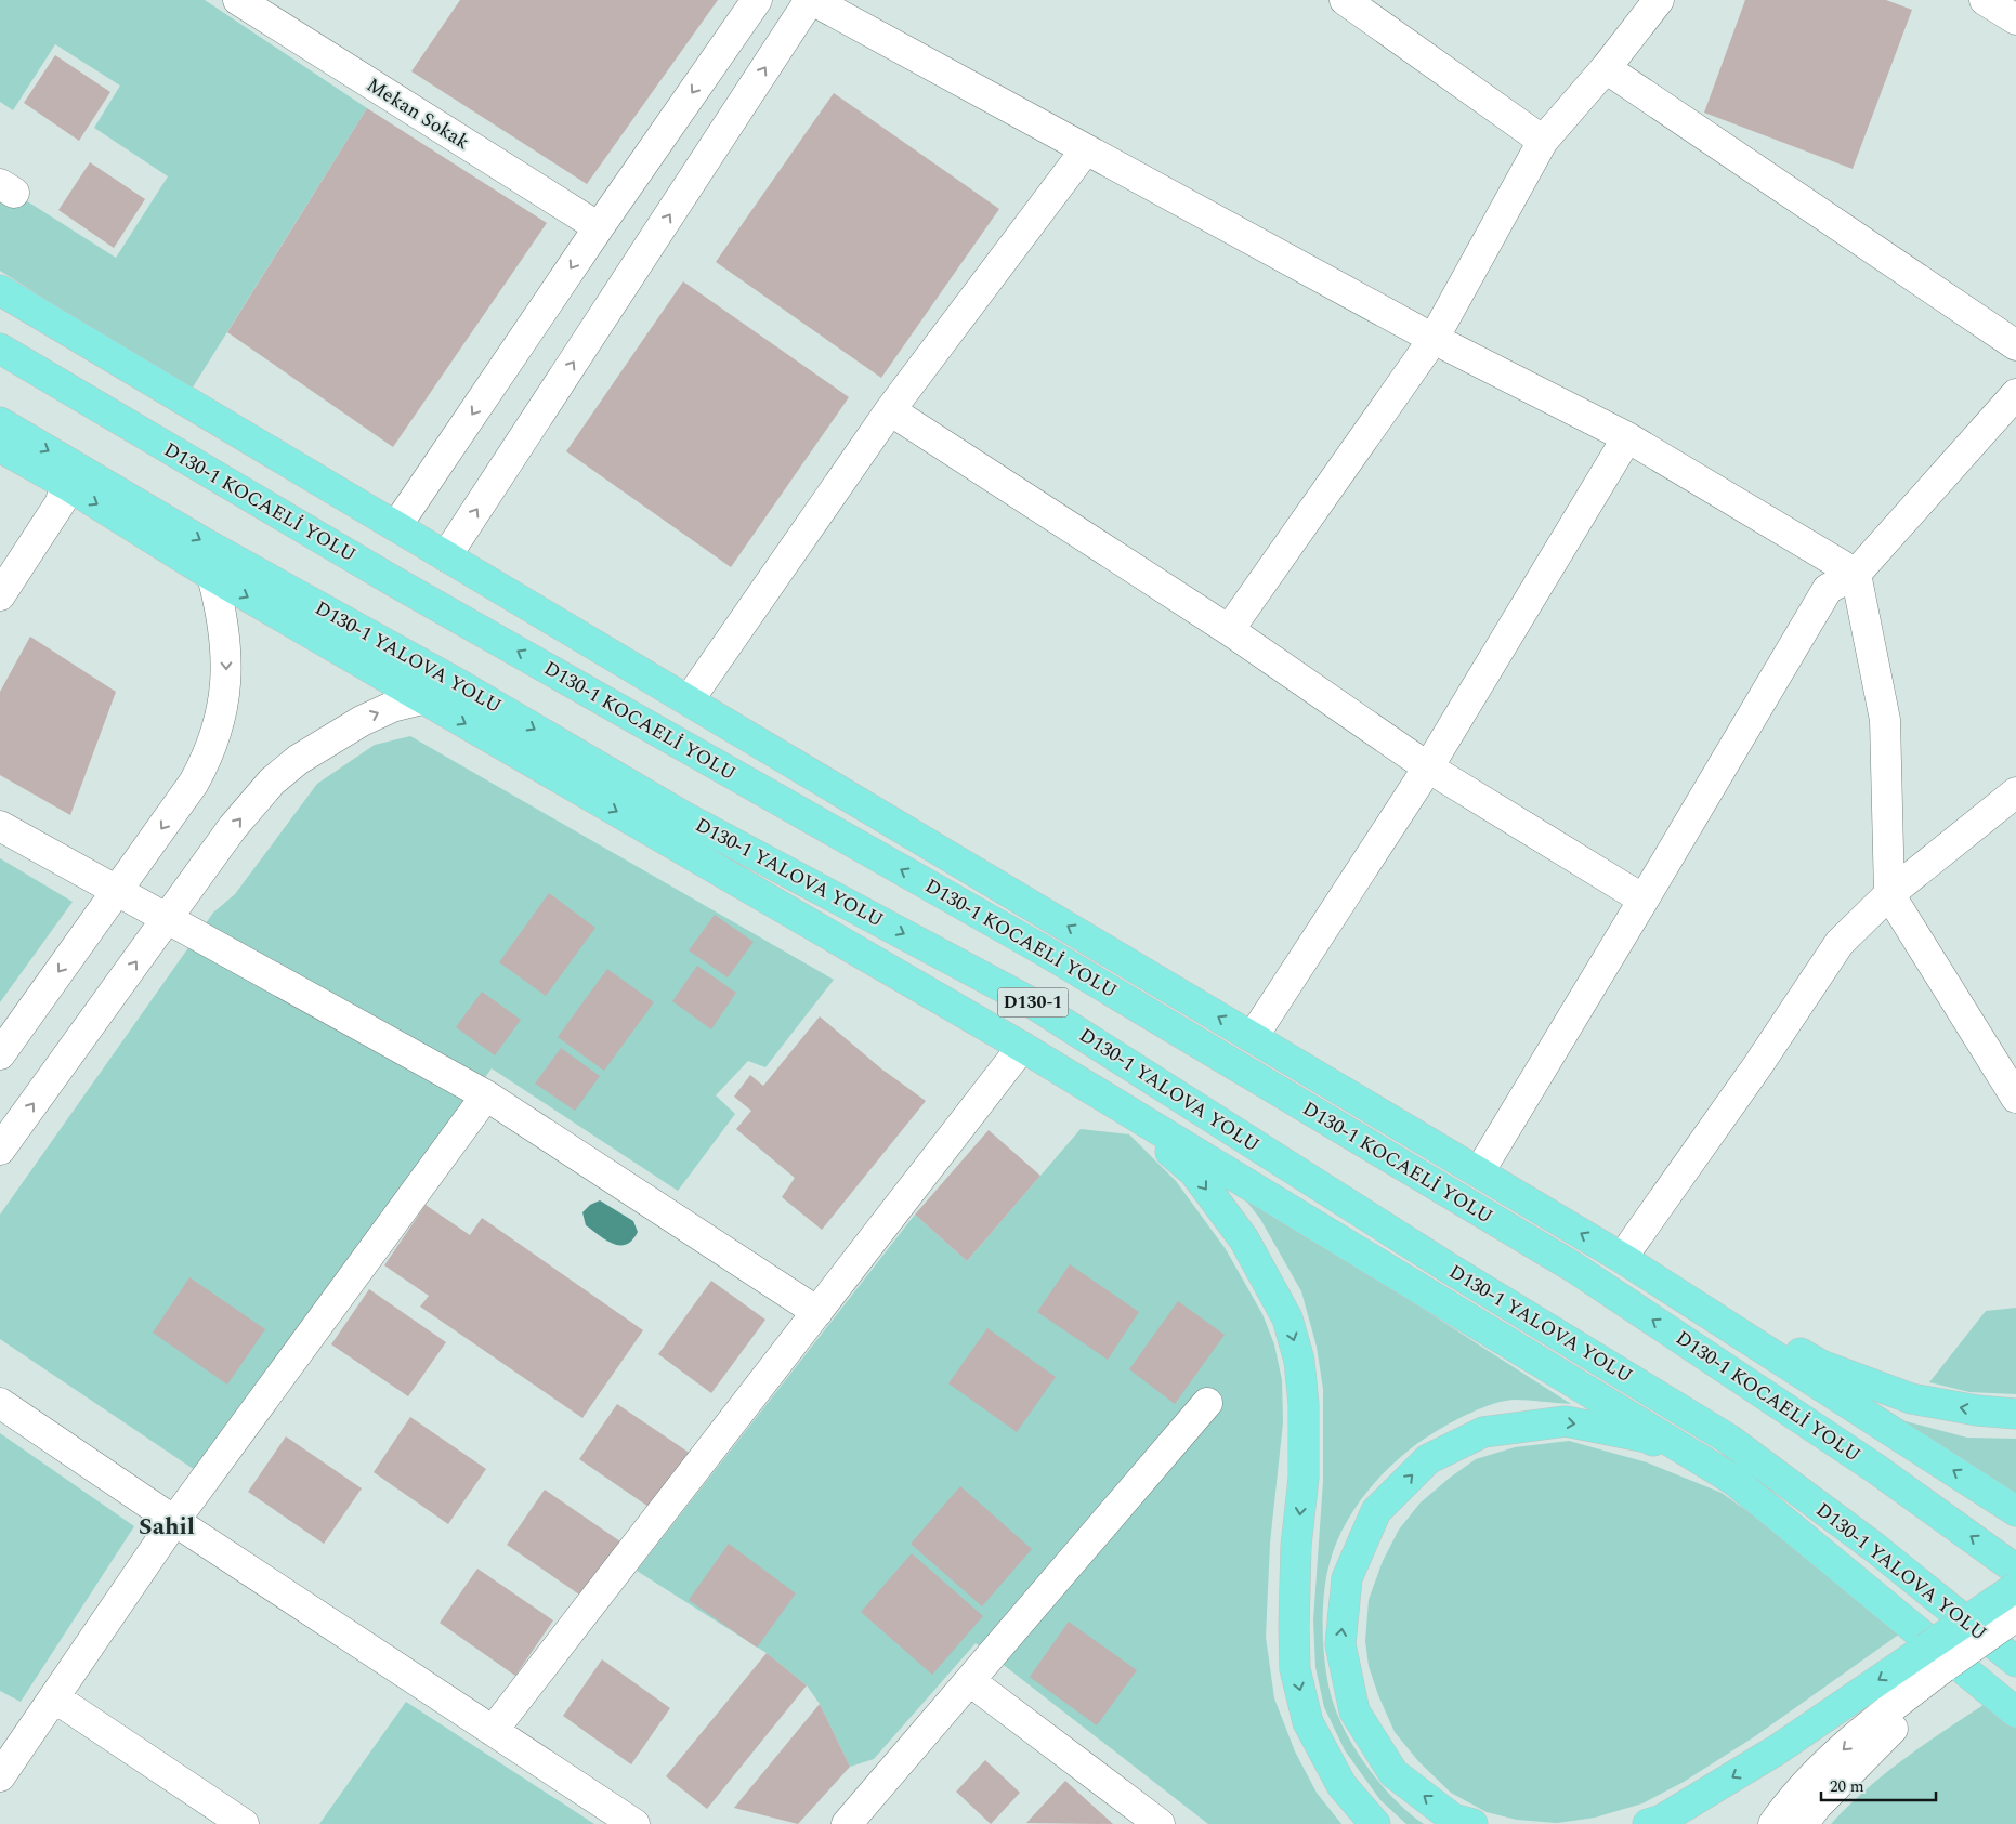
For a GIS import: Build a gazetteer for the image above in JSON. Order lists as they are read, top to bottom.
{
  "streets": {
    "highway": ["D130-1 KOCAELİ YOLU", "D130-1 YALOVA YOLU", "D130-1"],
    "street": ["Mekan Sokak"]
  },
  "districts": ["Sahil"],
  "scale_bar": "20 m"
}
